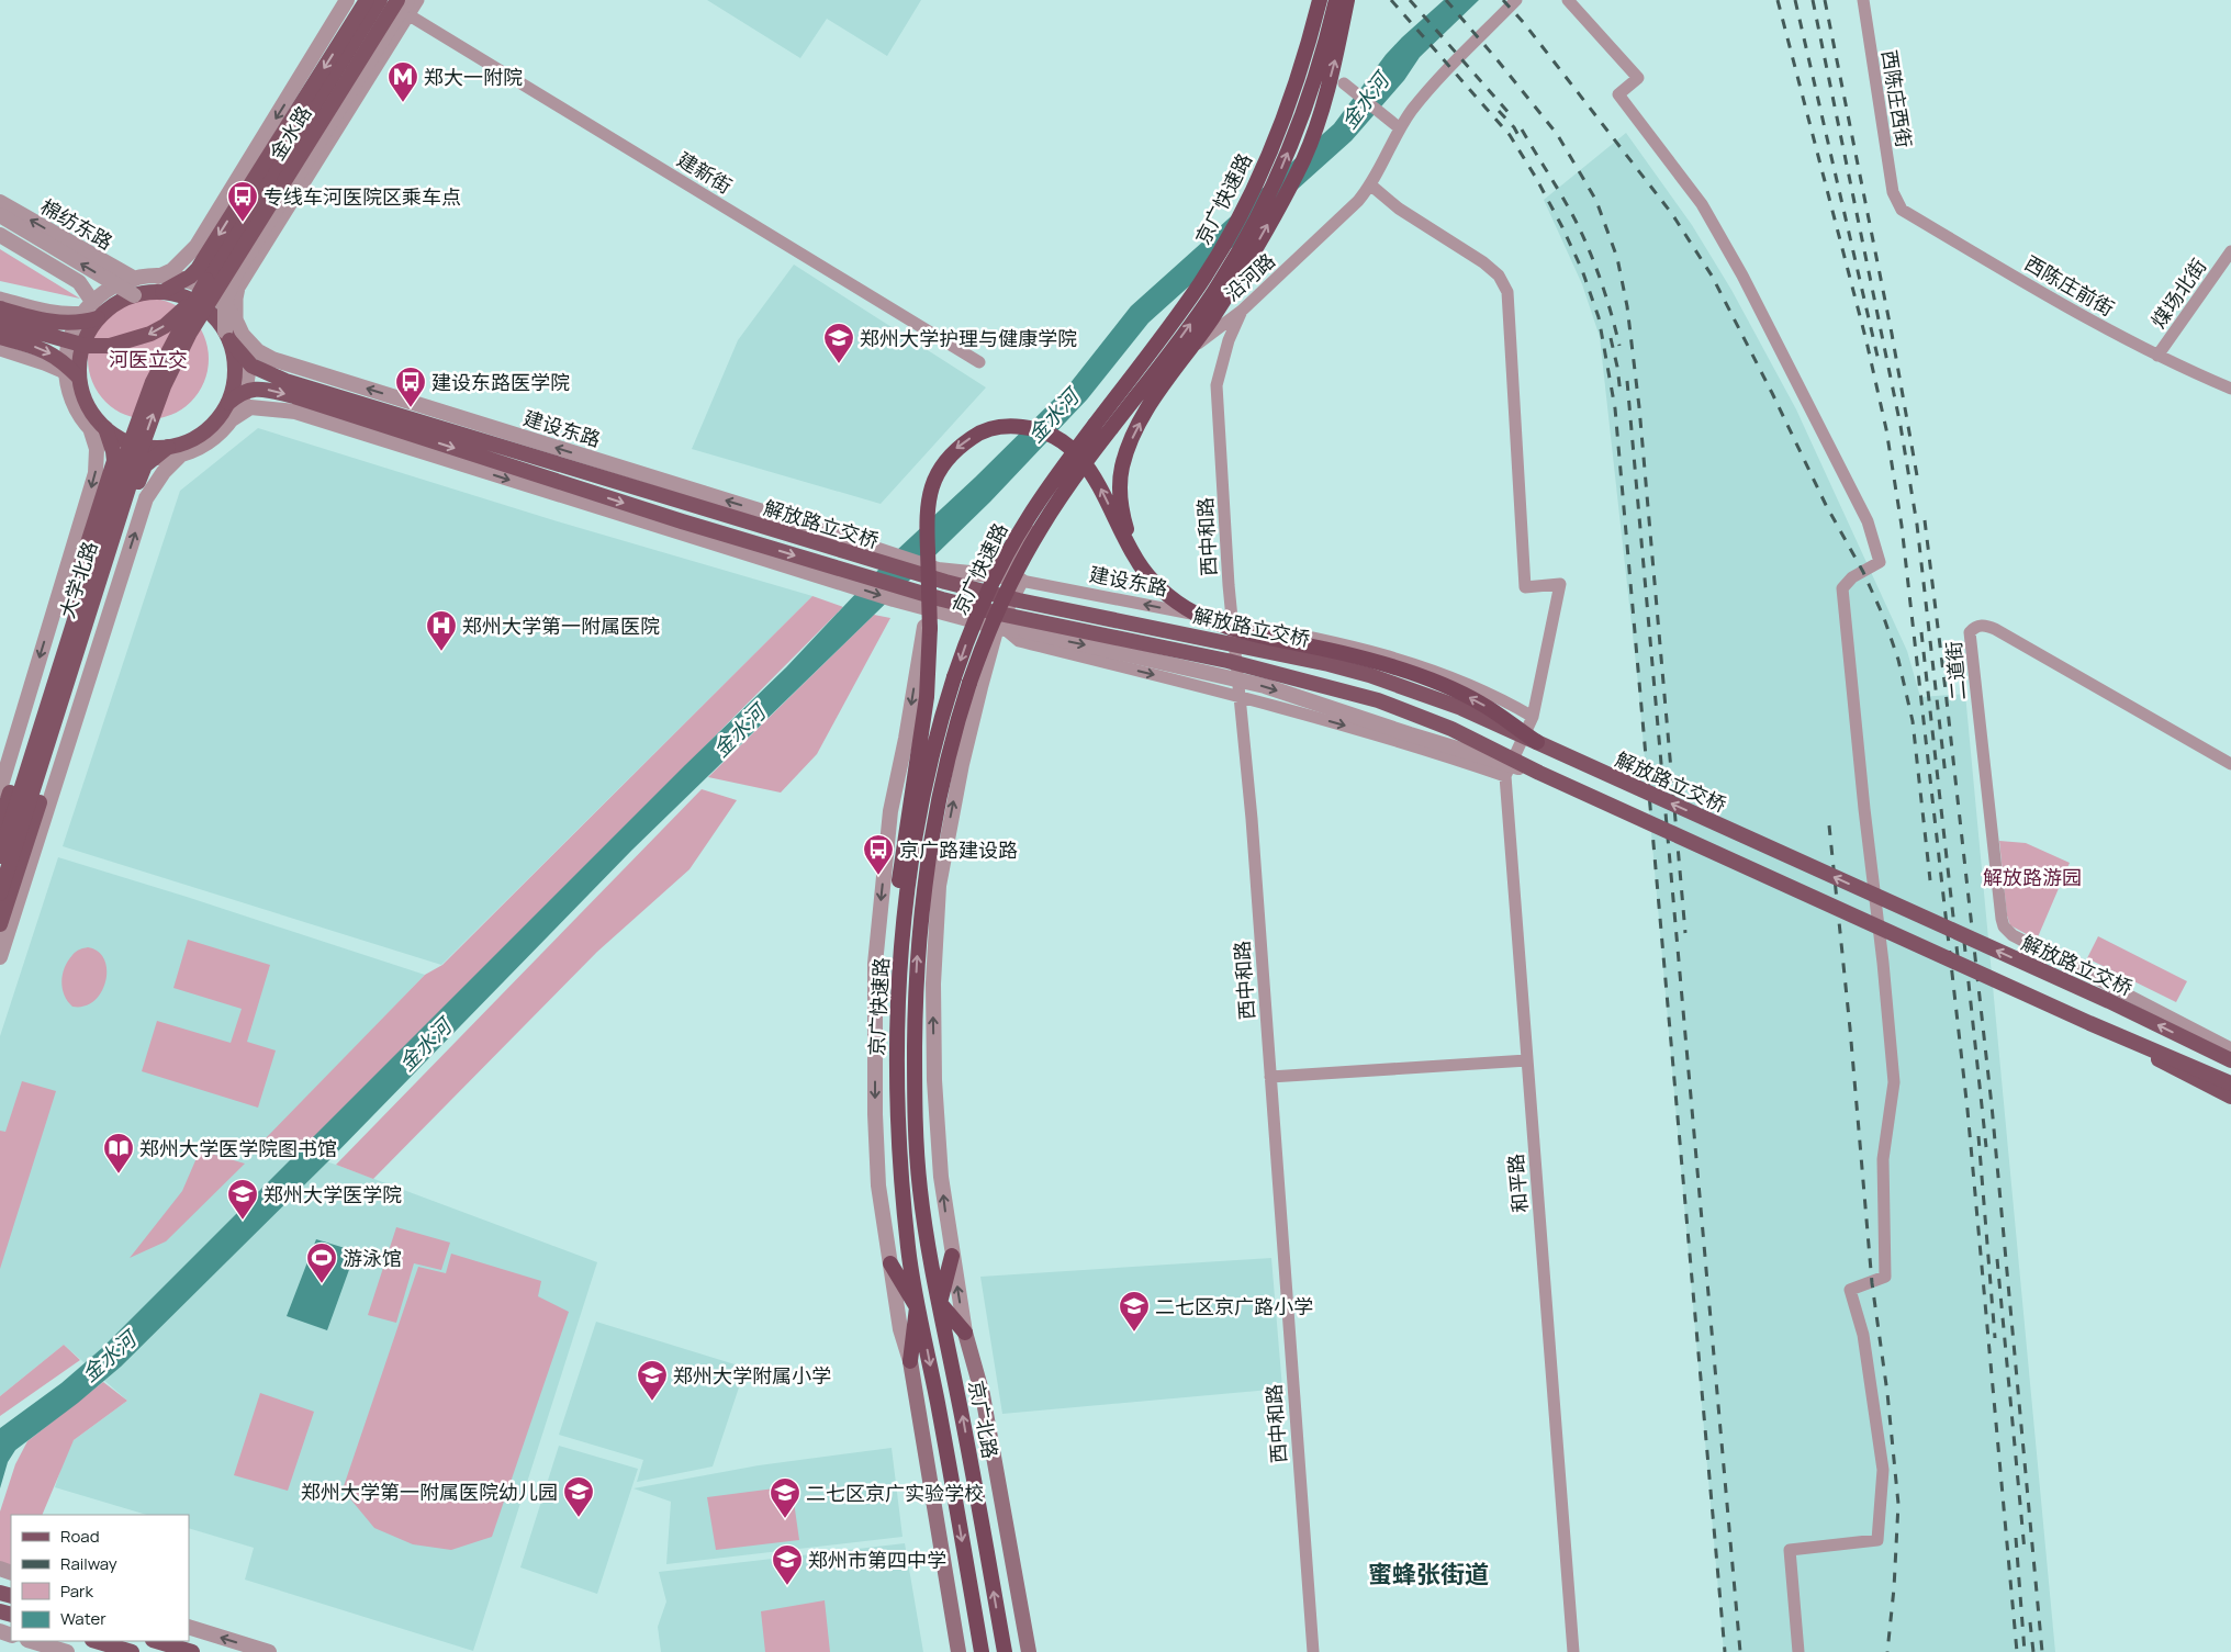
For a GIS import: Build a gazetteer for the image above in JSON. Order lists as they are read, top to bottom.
{
  "streets": {
    "highway": ["京广快速路", "京广北路"],
    "main road": ["金水路", "解放路立交桥", "大学北路"],
    "street": [
      "西陈庄西街",
      "建新街",
      "棉纺东路",
      "沿河路",
      "西陈庄前街",
      "煤场北街",
      "建设东路",
      "西中和路",
      "二道街",
      "和平路"
    ]
  },
  "crossings": [
    ["西陈庄西街", "西陈庄前街"],
    ["金水路", "建新街"],
    ["金水路", "大学北路"],
    ["京广快速路", "京广北路"],
    ["沿河路", "建设东路"],
    ["沿河路", "西中和路"],
    ["沿河路", "和平路"],
    ["西陈庄前街", "煤场北街"],
    ["建设东路", "解放路立交桥"],
    ["建设东路", "西中和路"],
    ["建设东路", "和平路"]
  ],
  "one_way": ["京广北路"],
  "districts": ["蜜蜂张街道"],
  "water": ["金水河"],
  "parks": ["河医立交", "解放路游园"],
  "places": {
    "metro station": ["郑大一附院"],
    "bus stop": ["专线车河医院区乘车点", "建设东路医学院", "京广路建设路"],
    "school or university": [
      "郑州大学护理与健康学院",
      "郑州大学医学院",
      "二七区京广路小学",
      "郑州大学附属小学",
      "郑州大学第一附属医院幼儿园",
      "二七区京广实验学校",
      "郑州市第四中学"
    ],
    "hospital": ["郑州大学第一附属医院"],
    "library": ["郑州大学医学院图书馆"],
    "sports": ["游泳馆"]
  },
  "legend": [
    "Road",
    "Railway",
    "Park",
    "Water"
  ]
}
